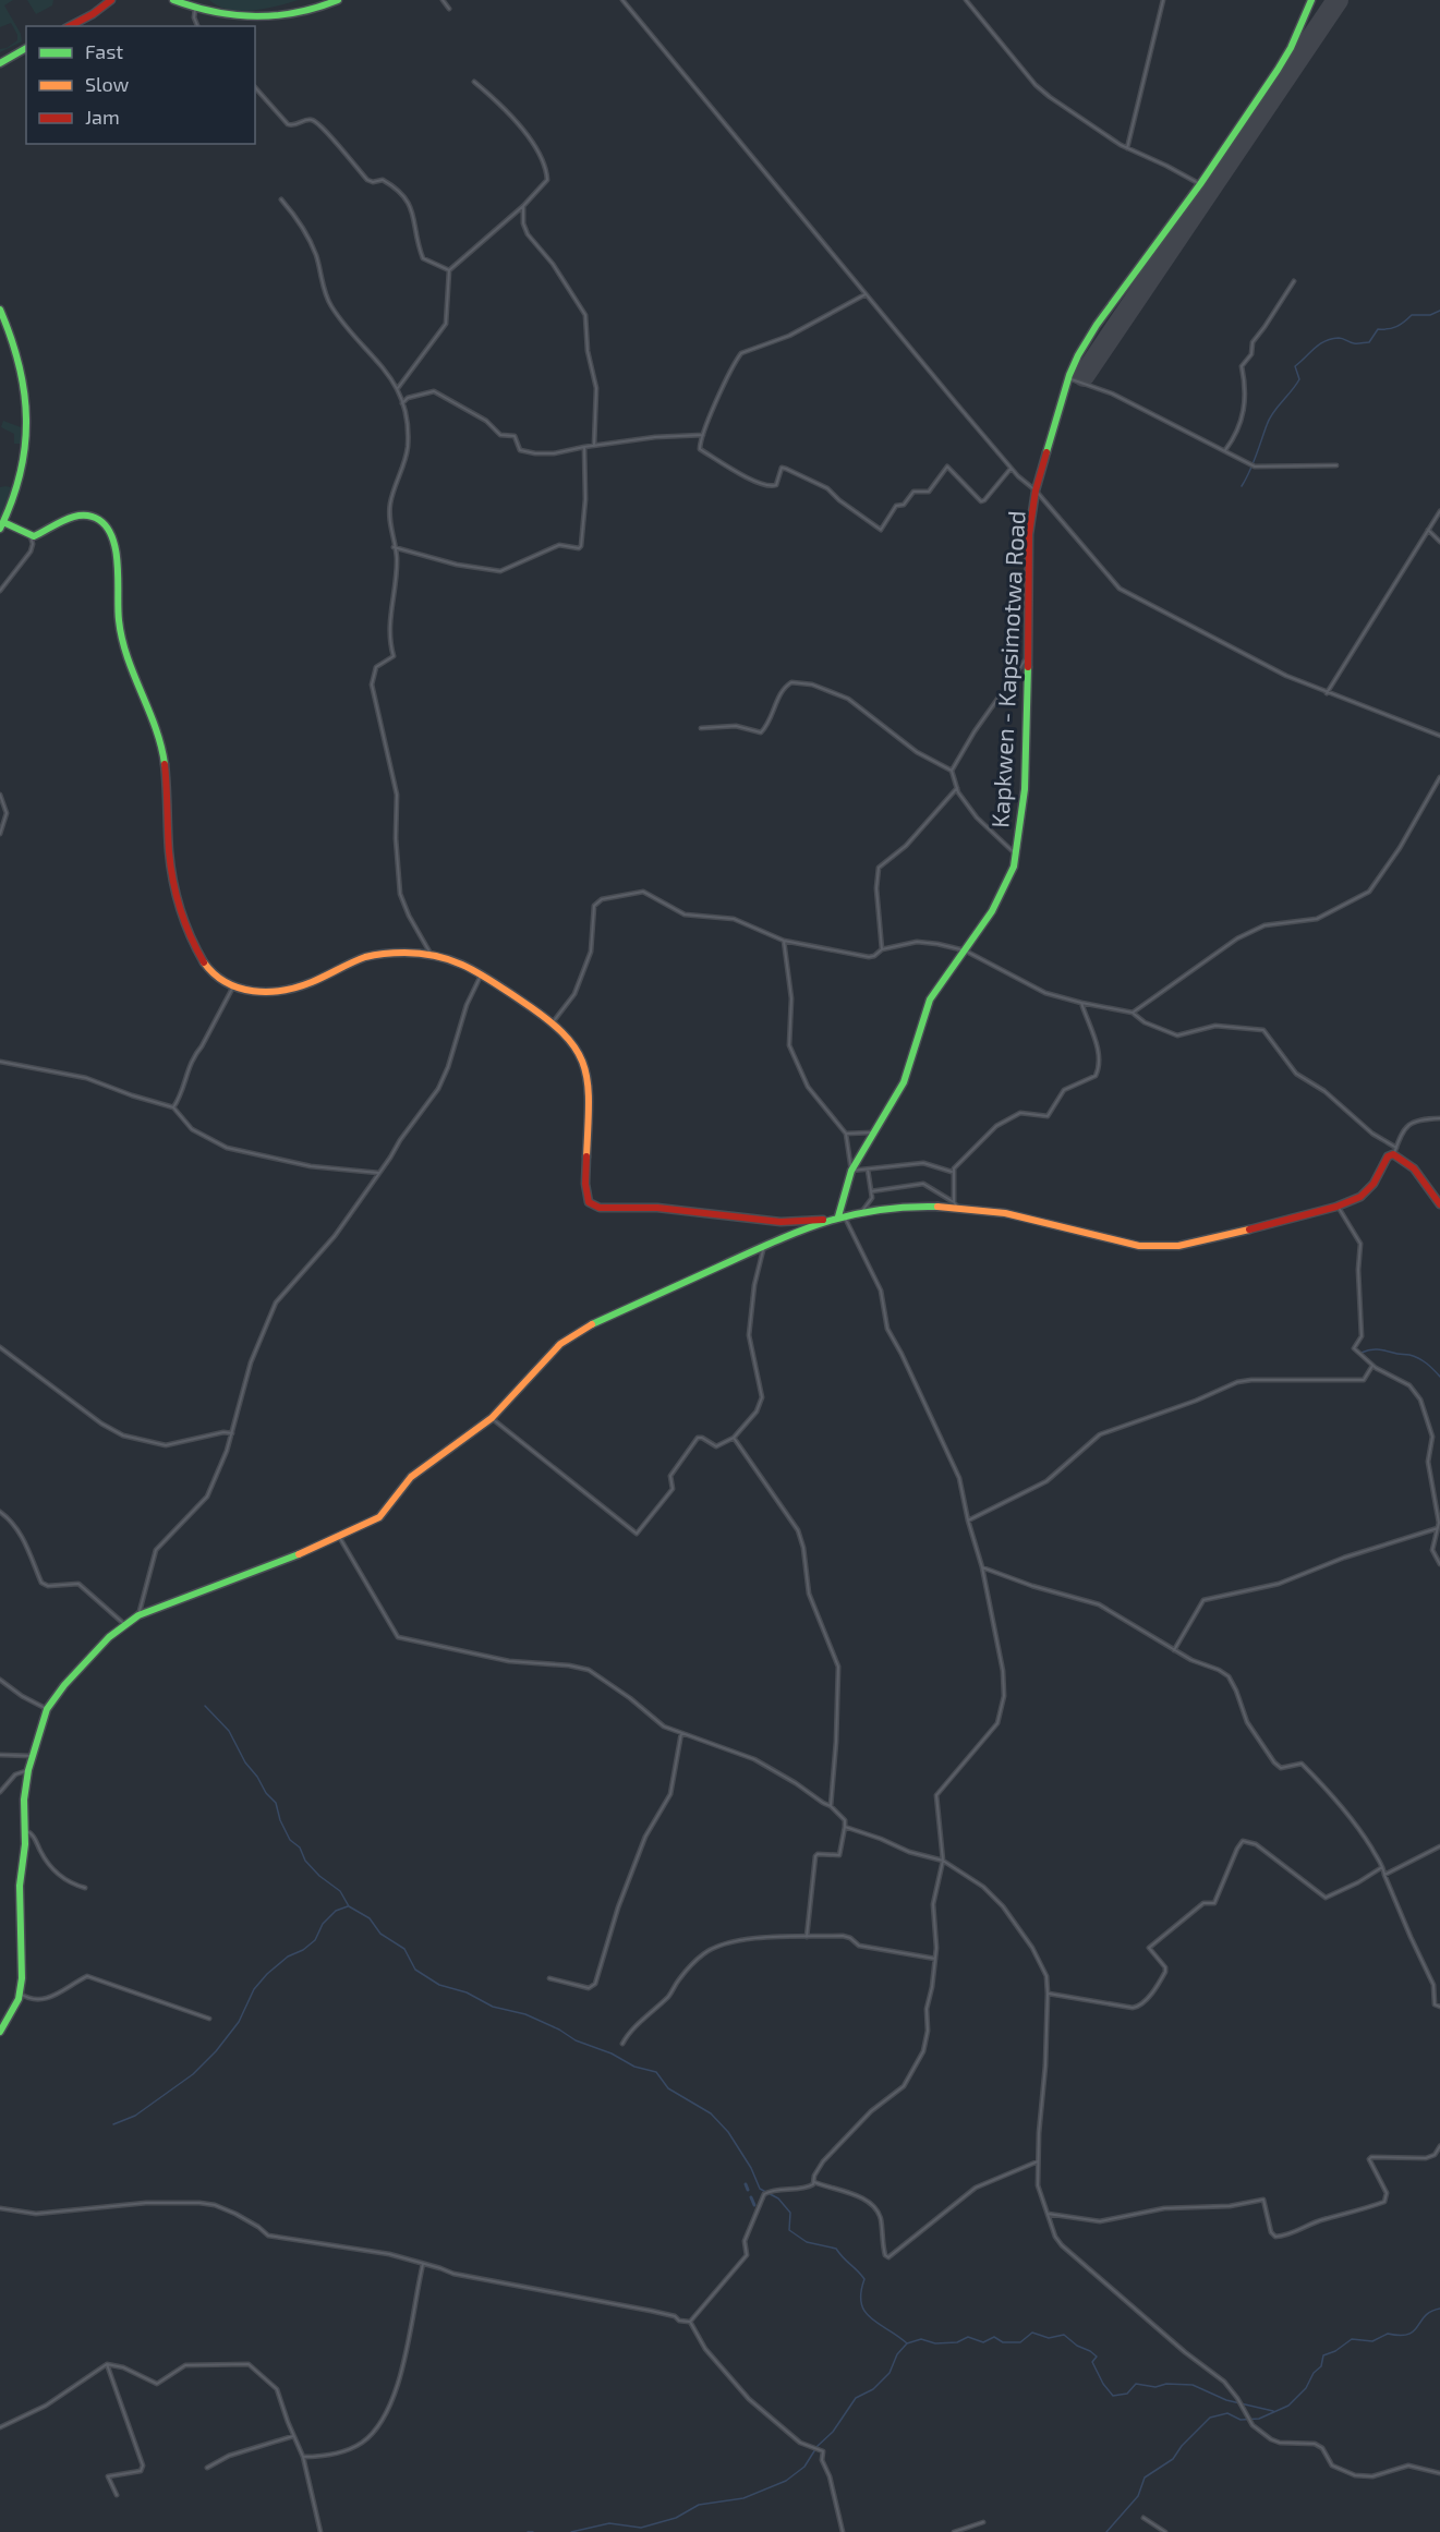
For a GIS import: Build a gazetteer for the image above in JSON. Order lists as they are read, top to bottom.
{
  "streets": {
    "main road": ["Kapkwen - Kapsimotwa Road"]
  },
  "legend": ["Fast", "Slow", "Jam"]
}
